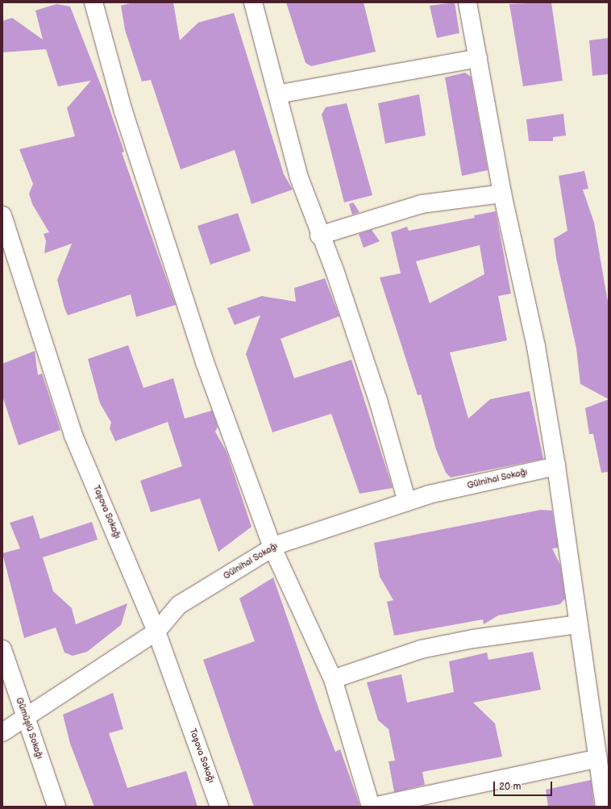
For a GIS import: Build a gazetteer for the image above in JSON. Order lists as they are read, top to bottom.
{
  "streets": {
    "street": ["Gülnihal Sokağı", "Taşova Sokağı", "Gümüşlü Sokağı"]
  },
  "crossings": [
    ["Gülnihal Sokağı", "Taşova Sokağı"],
    ["Gülnihal Sokağı", "Gümüşlü Sokağı"]
  ],
  "scale_bar": "20 m"
}
